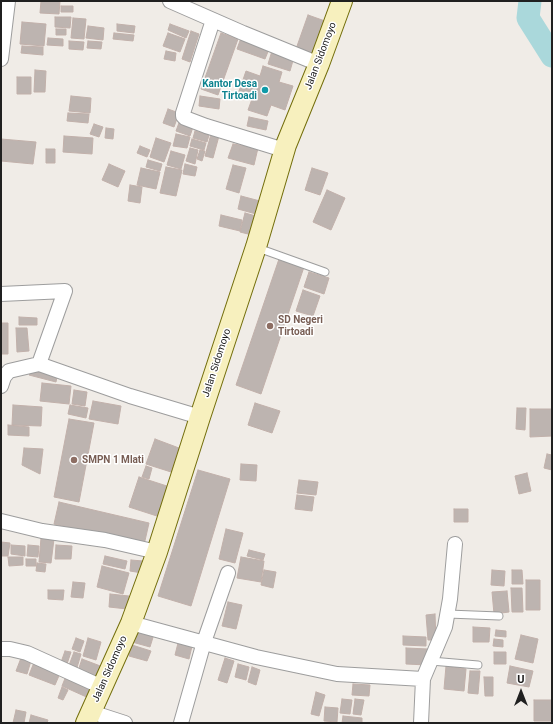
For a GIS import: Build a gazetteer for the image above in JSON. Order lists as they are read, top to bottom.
{
  "streets": {
    "main road": ["Jalan Sidomoyo"]
  },
  "places": ["Kantor Desa Tirtoadi", "SD Negeri Tirtoadi", "SMPN 1 Mlati"],
  "north": "top"
}
